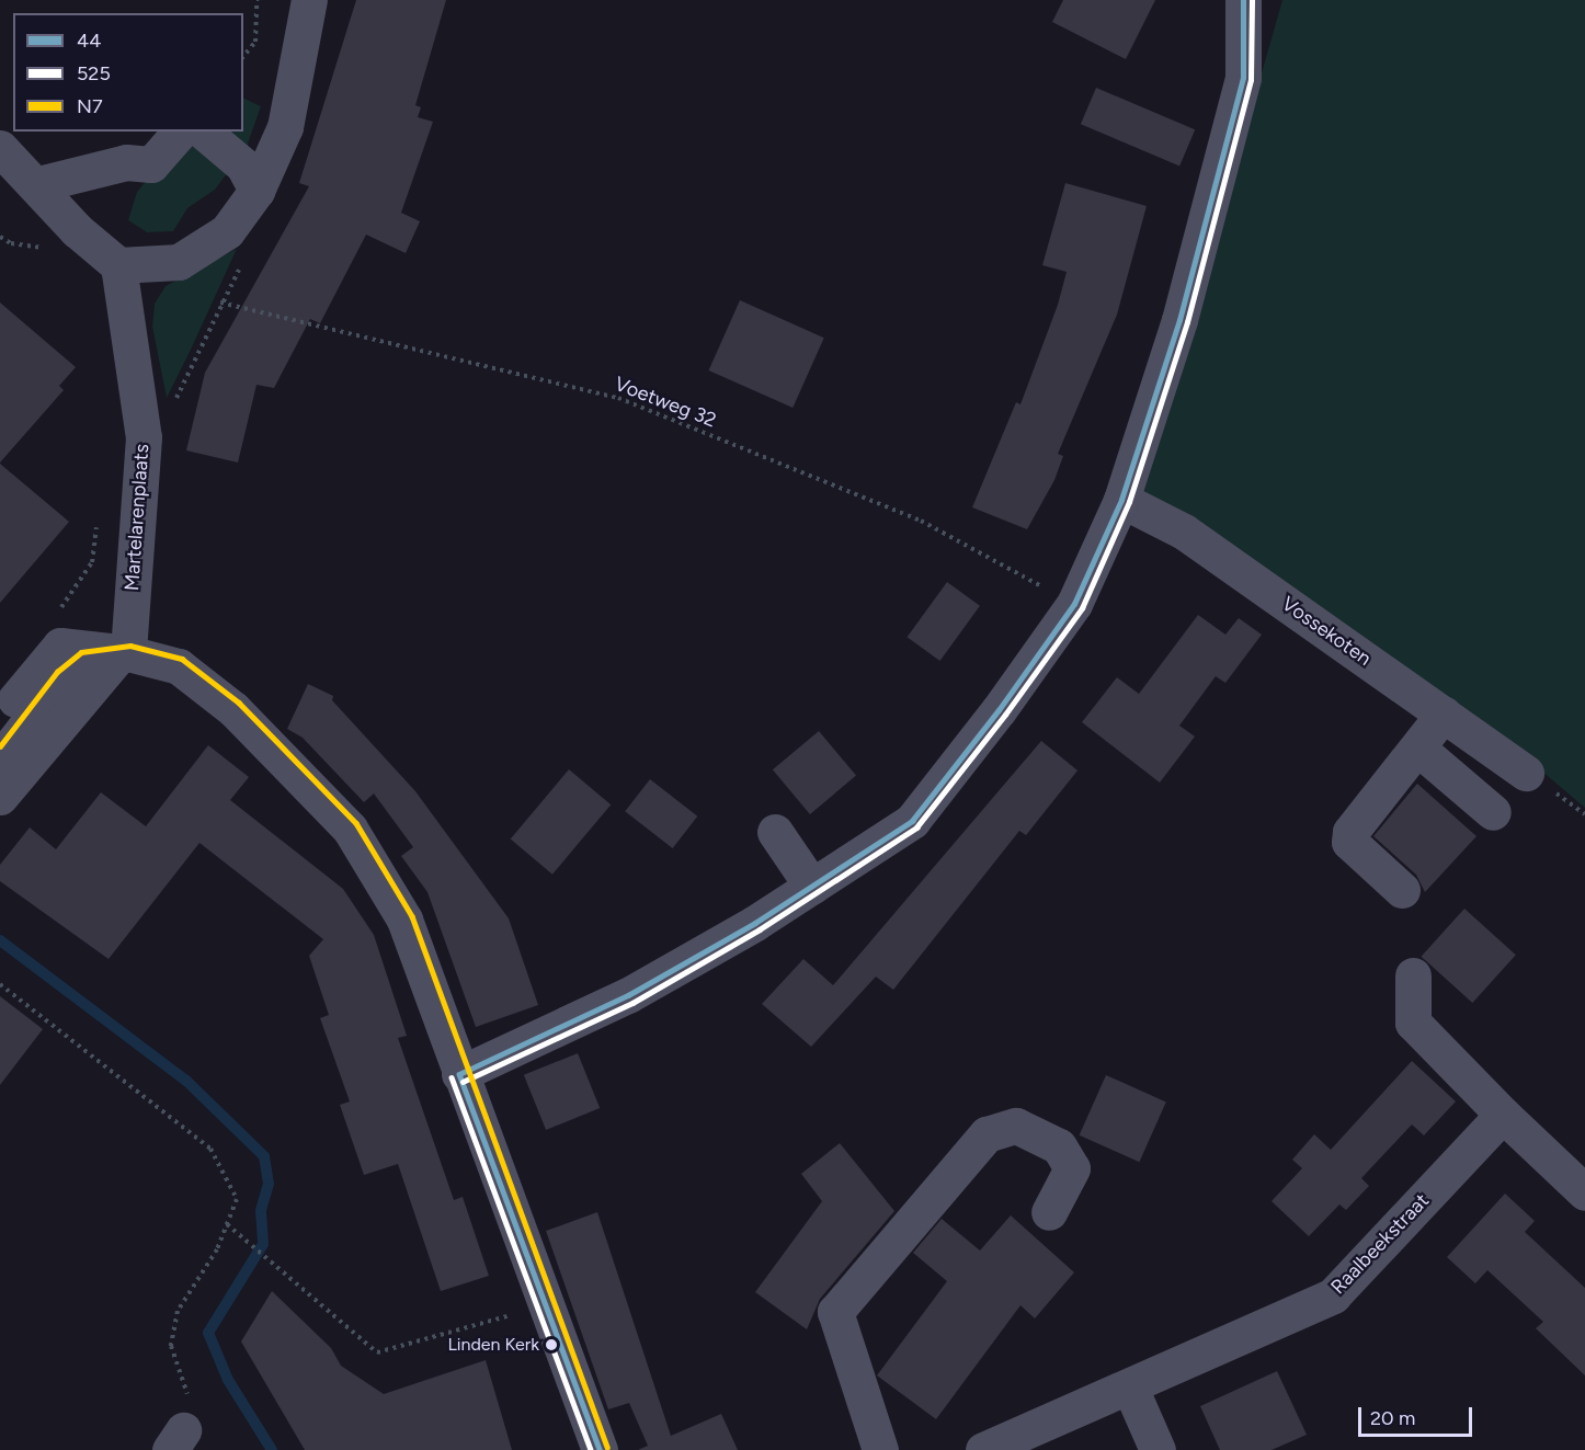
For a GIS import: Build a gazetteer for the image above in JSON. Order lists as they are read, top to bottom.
{
  "streets": {
    "street": ["Martelarenplaats", "Vossekoten", "Raalbeekstraat"],
    "path": ["Voetweg 32"]
  },
  "crossings": [
    ["Voetweg 32", "Martelarenplaats"]
  ],
  "places": ["Linden Kerk"],
  "lines": ["transit line 44", "transit line 525", "transit line N7"],
  "legend": ["44", "525", "N7"],
  "scale_bar": "20 m"
}
